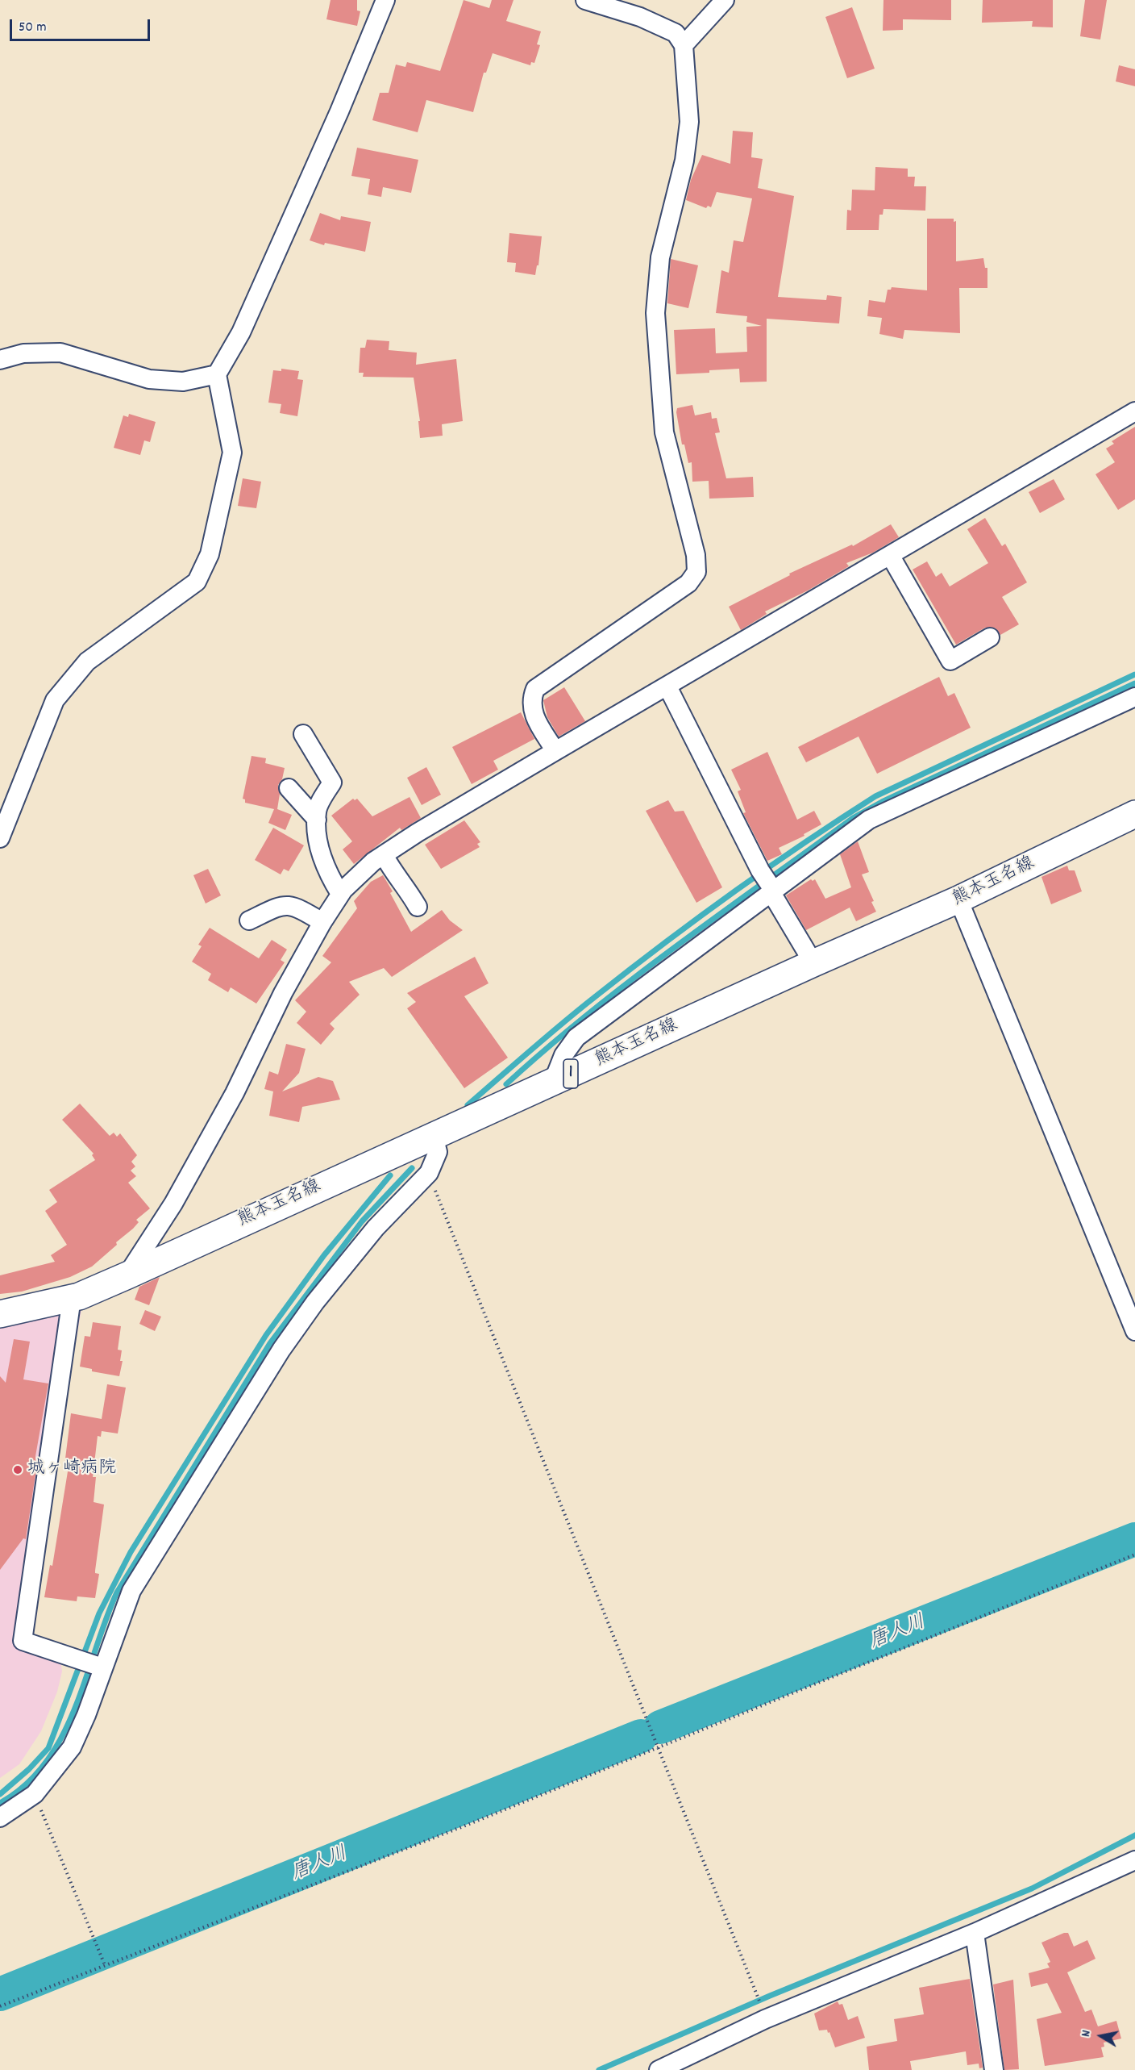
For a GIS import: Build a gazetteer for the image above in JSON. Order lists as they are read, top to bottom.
{
  "streets": {
    "main road": ["熊本玉名線", "1"]
  },
  "water": ["唐人川"],
  "places": ["城ヶ崎病院"],
  "scale_bar": "50 m",
  "north": "left"
}
